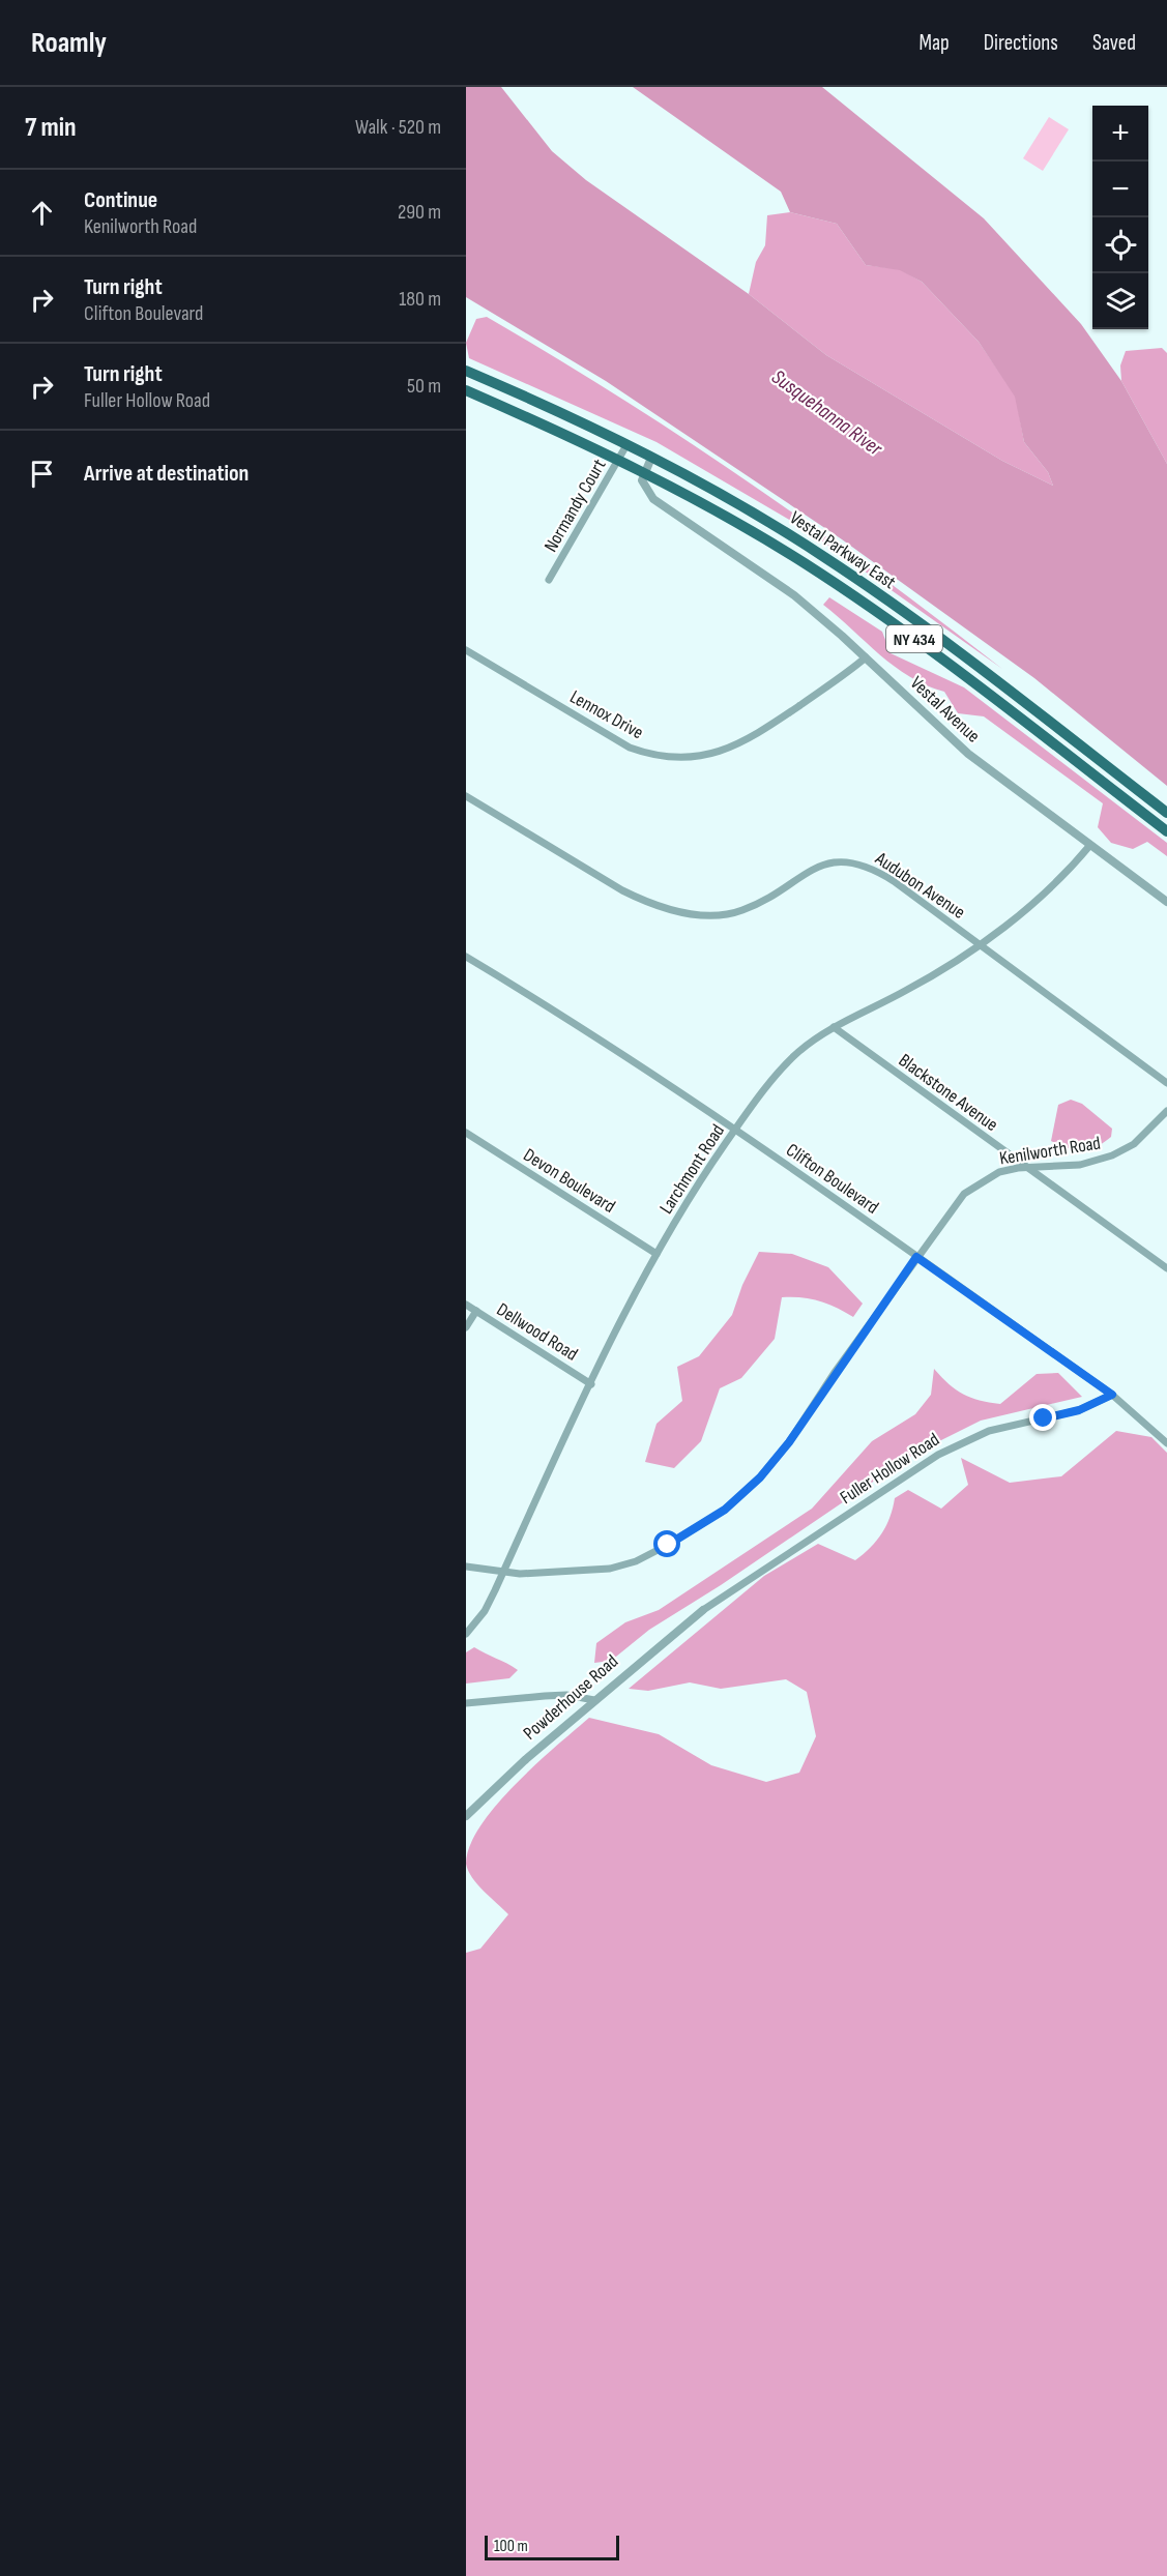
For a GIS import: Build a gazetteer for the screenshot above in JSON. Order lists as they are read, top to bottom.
{
  "streets": {
    "main road": ["Vestal Parkway East", "NY 434"],
    "street": [
      "Normandy Court",
      "Vestal Avenue",
      "Lennox Drive",
      "Audubon Avenue",
      "Blackstone Avenue",
      "Kenilworth Road",
      "Larchmont Road",
      "Clifton Boulevard",
      "Devon Boulevard",
      "Dellwood Road",
      "Fuller Hollow Road",
      "Powderhouse Road"
    ]
  },
  "crossings": [
    ["Normandy Court", "Vestal Parkway East"],
    ["Vestal Parkway East", "Vestal Avenue"],
    ["Vestal Avenue", "Lennox Drive"],
    ["Vestal Avenue", "Larchmont Road"],
    ["Audubon Avenue", "Larchmont Road"],
    ["Blackstone Avenue", "Kenilworth Road"],
    ["Blackstone Avenue", "Larchmont Road"],
    ["Kenilworth Road", "Larchmont Road"],
    ["Kenilworth Road", "Clifton Boulevard"],
    ["Larchmont Road", "Clifton Boulevard"],
    ["Larchmont Road", "Devon Boulevard"],
    ["Larchmont Road", "Dellwood Road"],
    ["Clifton Boulevard", "Fuller Hollow Road"],
    ["Fuller Hollow Road", "Powderhouse Road"]
  ],
  "water": ["Susquehanna River"],
  "scale_bar": "100 m",
  "page": {
    "header": "Roamly",
    "nav": ["Map", "Directions", "Saved"],
    "heading": ["7 min", "Walk · 520 m"],
    "map_buttons": ["+", "−"],
    "list": [
      ["Continue", "Kenilworth Road", "290 m"],
      ["Turn right", "Clifton Boulevard", "180 m"],
      ["Turn right", "Fuller Hollow Road", "50 m"],
      "Arrive at destination"
    ],
    "scale": "100 m"
  }
}
